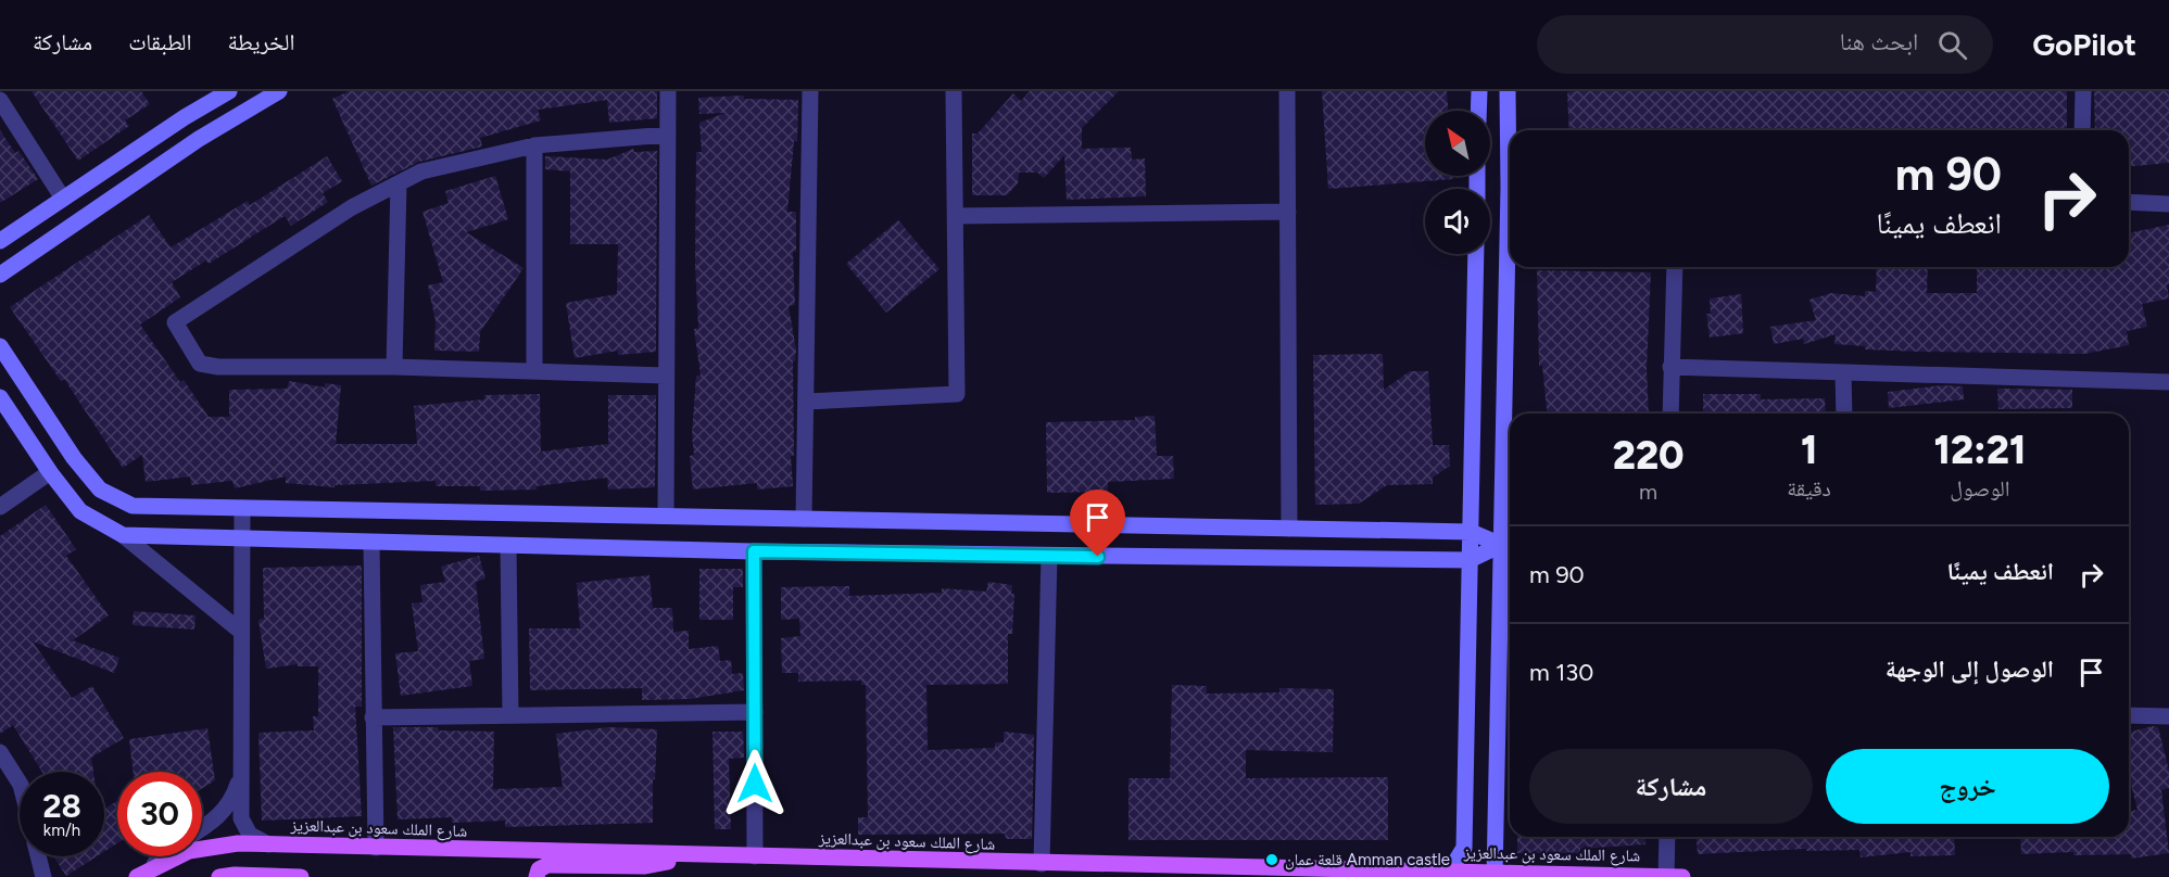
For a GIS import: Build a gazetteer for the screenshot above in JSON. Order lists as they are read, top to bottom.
{
  "streets": {
    "main road": ["شارع الملك سعود بن عبدالعزيز"]
  },
  "places": ["قلعة عمان Amman castle"],
  "north": "top left",
  "page": {
    "header": "GoPilot",
    "search": "ابحث هنا",
    "nav": ["الخريطة", "الطبقات", "مشاركة"],
    "turn": ["90 m", "انعطف يمينًا"],
    "eta": [
      "12:21",
      "الوصول",
      "1",
      "دقيقة",
      "220",
      "m"
    ],
    "list": [
      {
        "name": "انعطف يمينًا",
        "value": "90 m"
      },
      {
        "name": "الوصول إلى الوجهة",
        "value": "130 m"
      }
    ],
    "buttons": ["خروج", "مشاركة"],
    "speed": "28 km/h",
    "limit": "30"
  }
}
